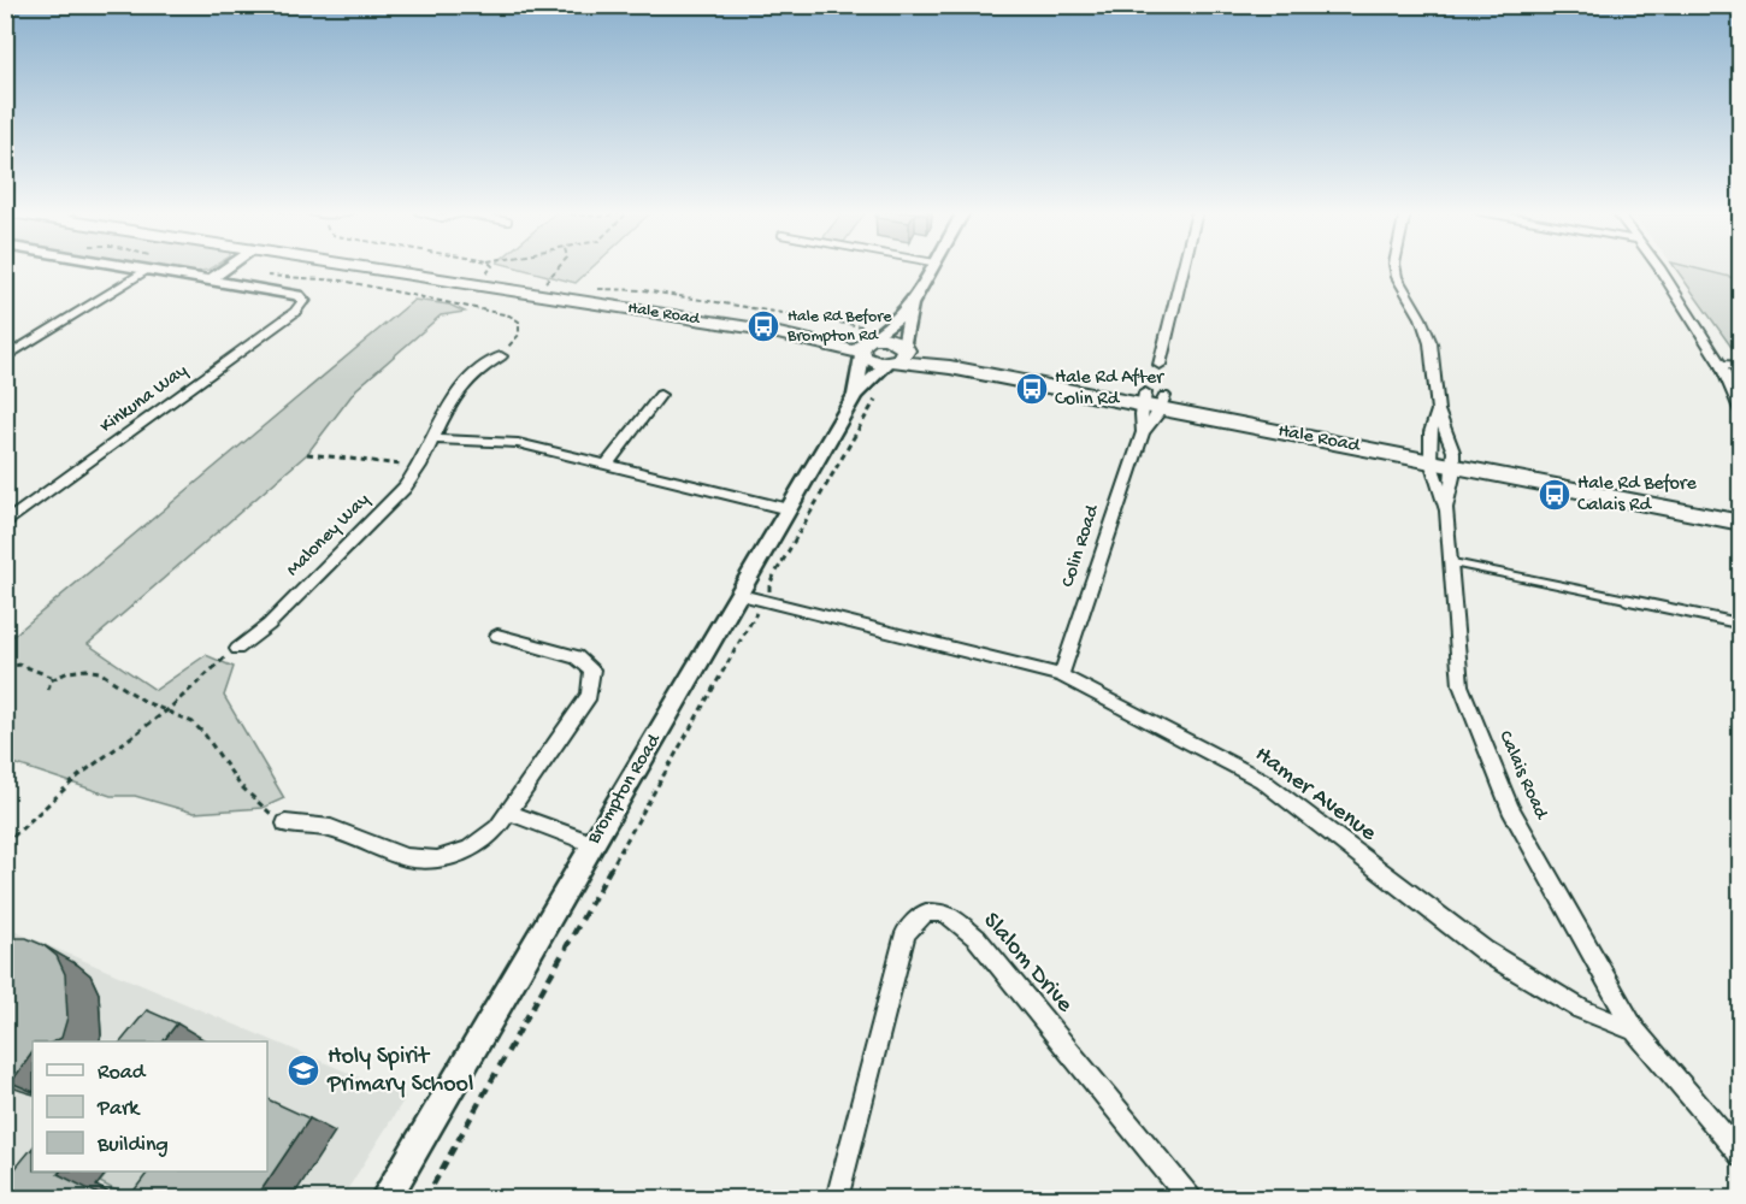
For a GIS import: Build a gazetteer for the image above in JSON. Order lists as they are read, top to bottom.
{
  "streets": {
    "main road": ["Hale Road"],
    "street": [
      "Kinkuna Way",
      "Maloney Way",
      "Colin Road",
      "Calais Road",
      "Brompton Road",
      "Hamer Avenue",
      "Slalom Drive"
    ]
  },
  "crossings": [
    ["Hale Road", "Colin Road"],
    ["Hale Road", "Calais Road"],
    ["Hale Road", "Brompton Road"],
    ["Colin Road", "Hamer Avenue"],
    ["Calais Road", "Hamer Avenue"],
    ["Brompton Road", "Hamer Avenue"]
  ],
  "places": {
    "bus stop": ["Hale Rd Before Brompton Rd", "Hale Rd After Colin Rd", "Hale Rd Before Calais Rd"],
    "school or university": ["Holy Spirit Primary School"]
  },
  "legend": ["Road", "Park", "Building"]
}
